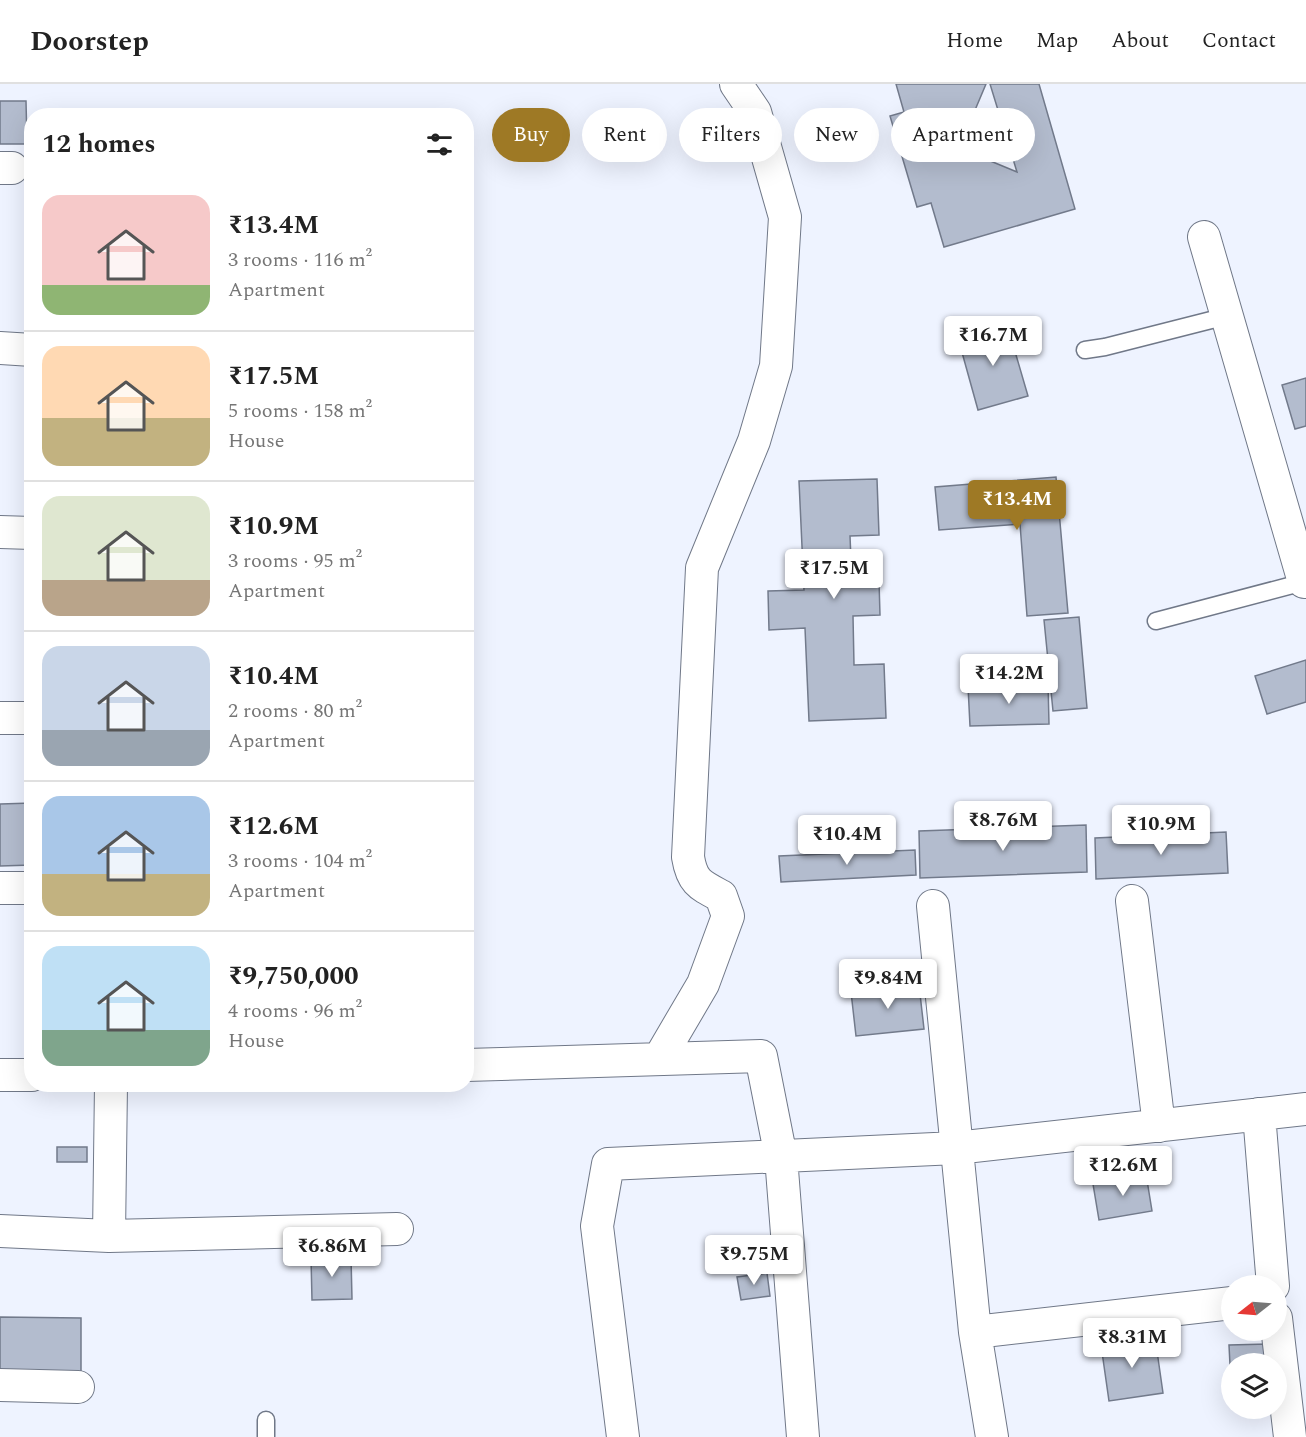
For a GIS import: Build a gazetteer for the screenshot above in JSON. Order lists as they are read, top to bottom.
{
  "north": "left",
  "page": {
    "header": "Doorstep",
    "nav": [
      "Home",
      "Map",
      "About",
      "Contact"
    ],
    "chip": [
      "Buy",
      "Rent",
      "Filters",
      "New",
      "Apartment"
    ],
    "heading": "12 homes",
    "list": [
      {
        "name": "₹13.4M",
        "note": "3 rooms · 116 m² · Apartment"
      },
      {
        "name": "₹17.5M",
        "note": "5 rooms · 158 m² · House"
      },
      {
        "name": "₹10.9M",
        "note": "3 rooms · 95 m² · Apartment"
      },
      {
        "name": "₹10.4M",
        "note": "2 rooms · 80 m² · Apartment"
      },
      {
        "name": "₹12.6M",
        "note": "3 rooms · 104 m² · Apartment"
      },
      {
        "name": "₹9,750,000",
        "note": "4 rooms · 96 m² · House"
      }
    ],
    "price": [
      "₹16.7M",
      "₹13.4M",
      "₹17.5M",
      "₹14.2M",
      "₹8.76M",
      "₹10.9M",
      "₹10.4M",
      "₹9.84M",
      "₹12.6M",
      "₹6.86M",
      "₹9.75M",
      "₹8.31M"
    ]
  }
}
